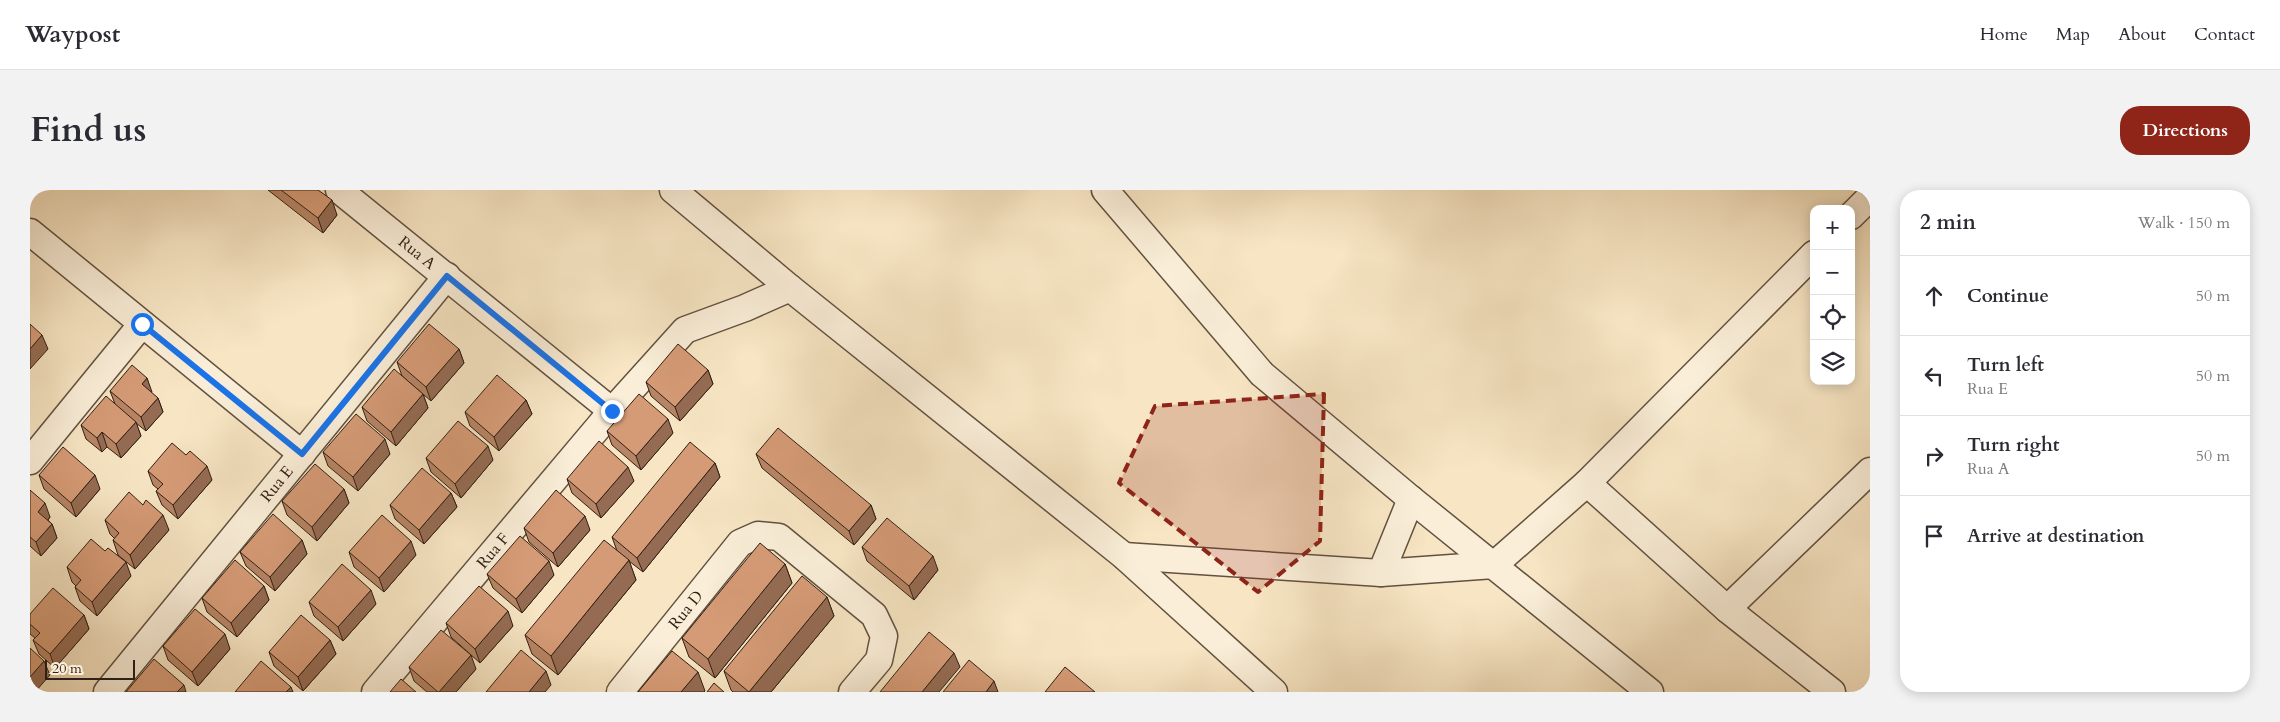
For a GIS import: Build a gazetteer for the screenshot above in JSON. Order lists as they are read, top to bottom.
{
  "streets": {
    "street": [
      "Rua A",
      "Rua E",
      "Rua F",
      "Rua D"
    ]
  },
  "crossings": [
    ["Rua A", "Rua E"],
    ["Rua A", "Rua F"]
  ],
  "scale_bar": "20 m",
  "page": {
    "header": "Waypost",
    "nav": [
      "Home",
      "Map",
      "About",
      "Contact"
    ],
    "title": "Find us",
    "buttons": "Directions",
    "heading": ["2 min", "Walk · 150 m"],
    "map_buttons": ["+", "−"],
    "list": [
      ["Continue", "50 m"],
      ["Turn left", "Rua E", "50 m"],
      ["Turn right", "Rua A", "50 m"],
      "Arrive at destination"
    ],
    "scale": "20 m"
  }
}
